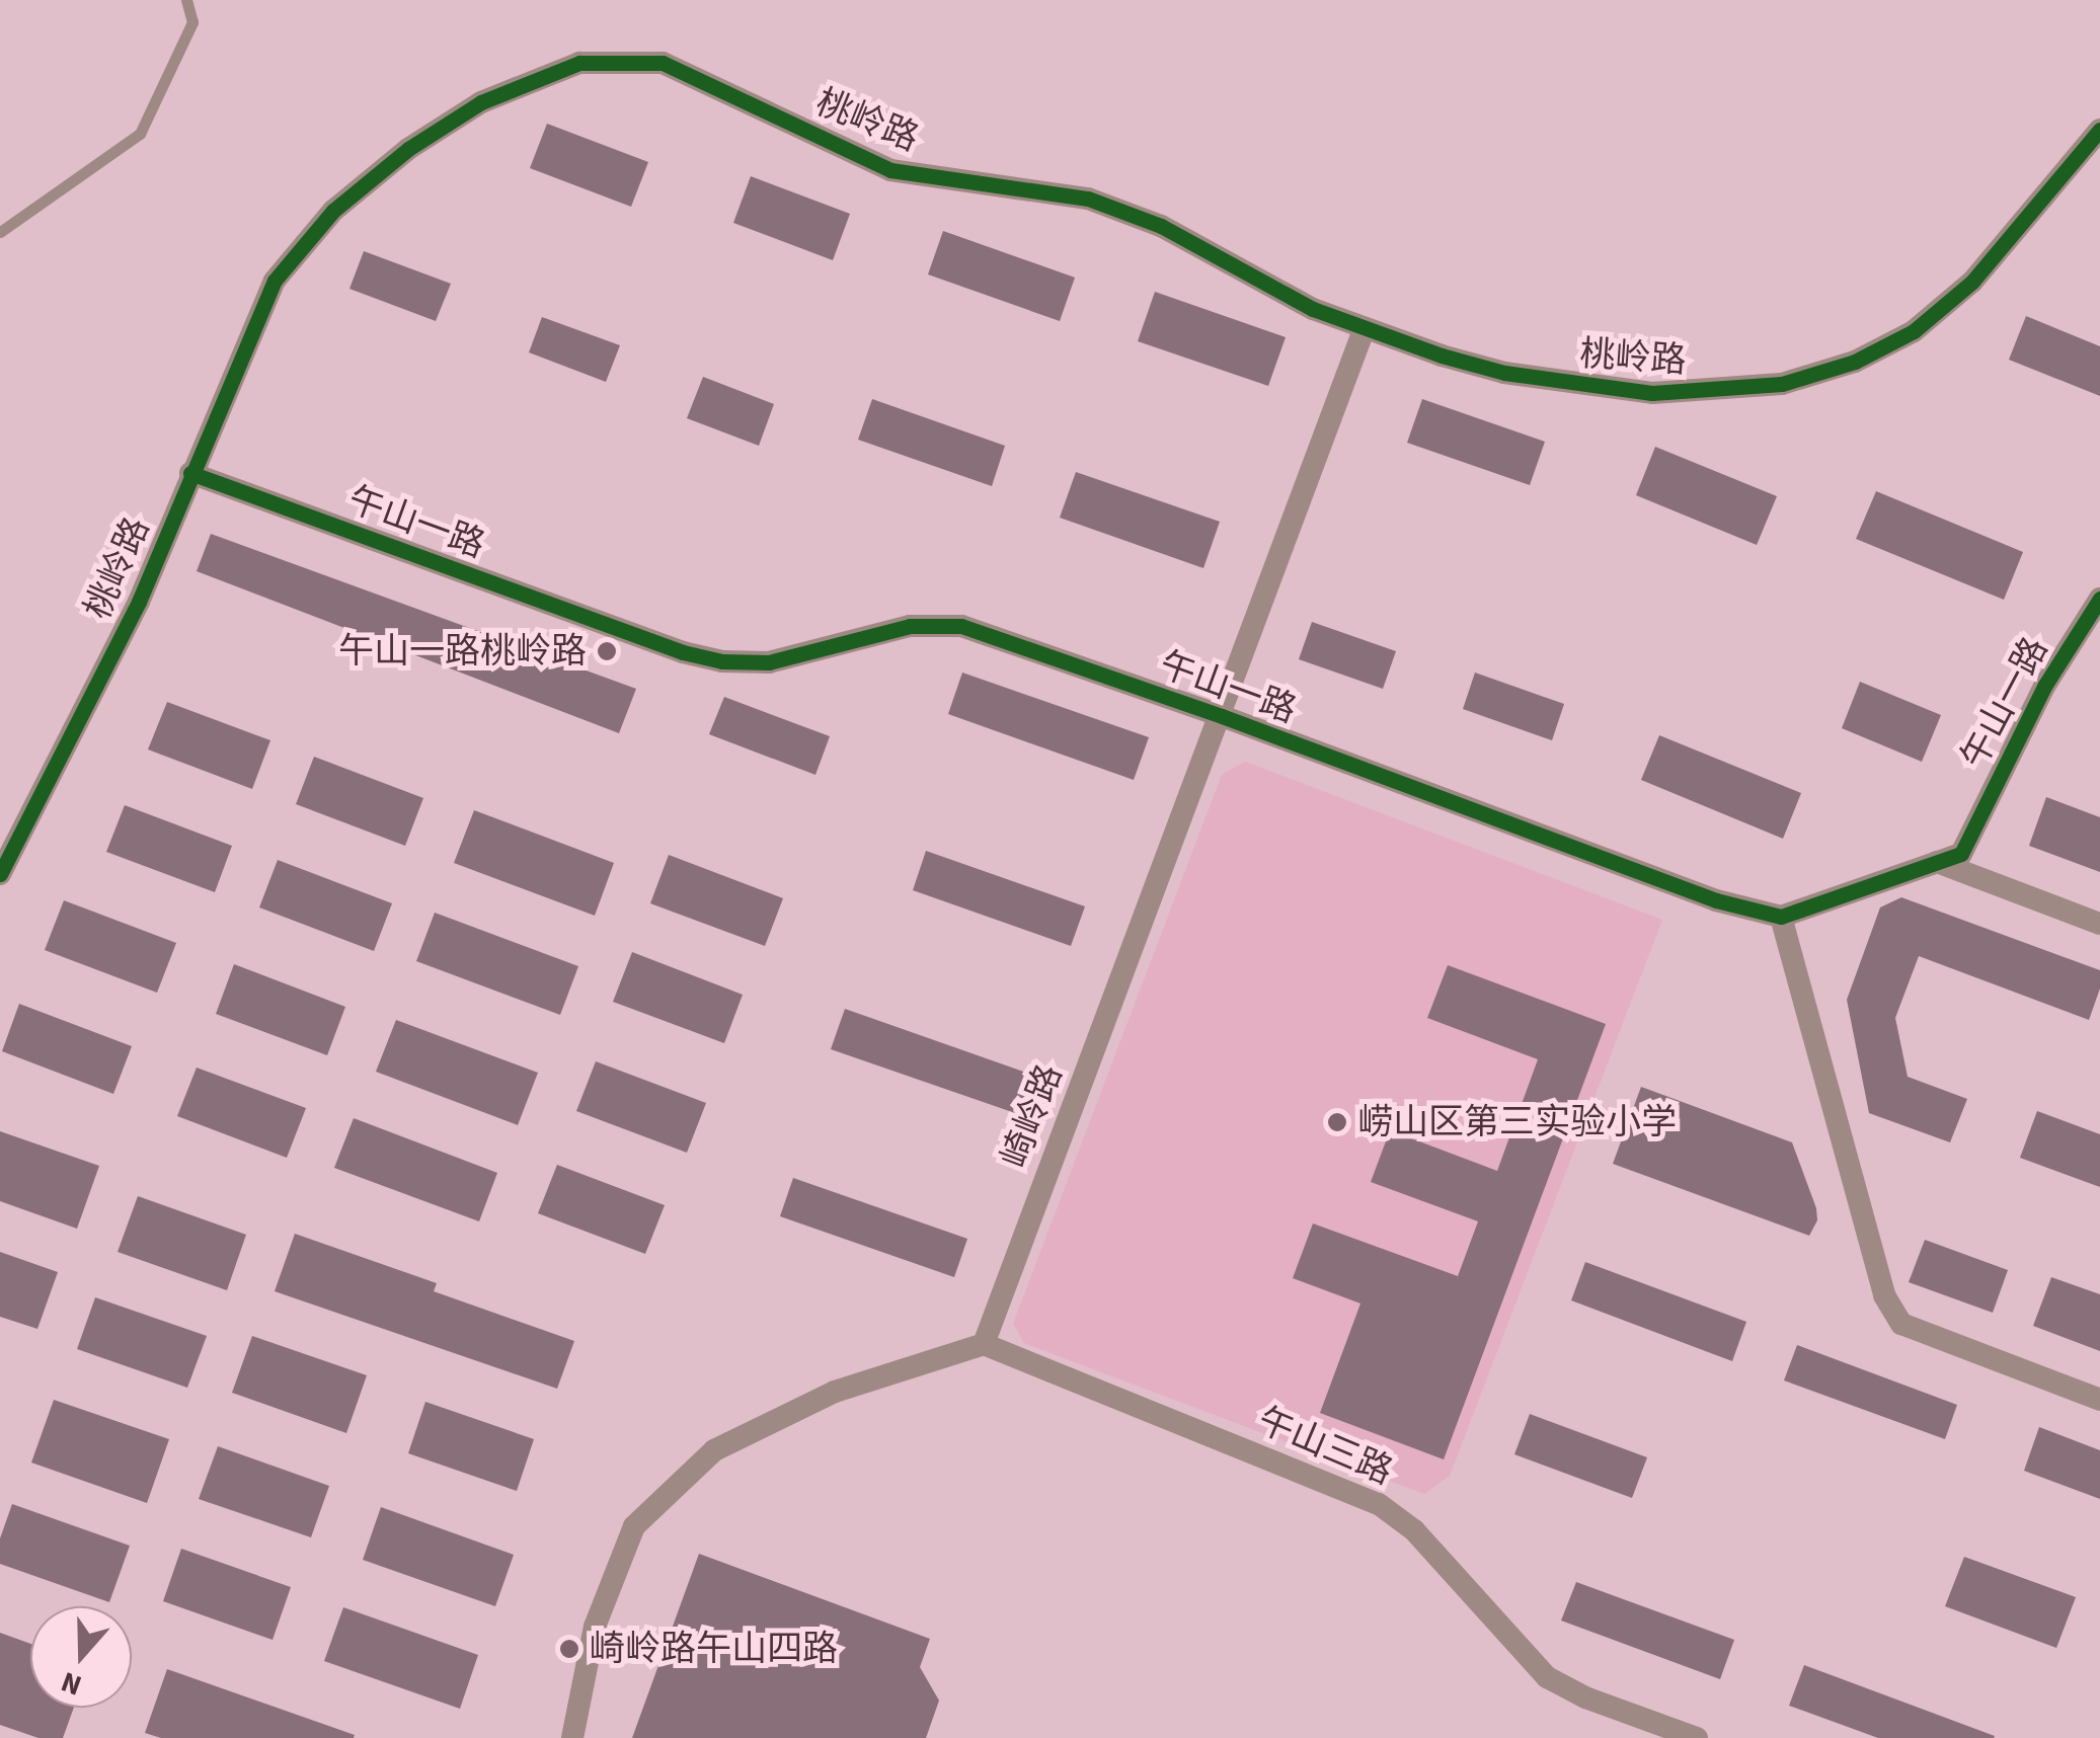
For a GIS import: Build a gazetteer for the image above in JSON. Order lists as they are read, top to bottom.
{
  "streets": {
    "street": [
      "桃岭路",
      "午山一路",
      "崎岭路",
      "午山三路"
    ]
  },
  "crossings": [
    ["桃岭路", "午山一路"],
    ["桃岭路", "崎岭路"],
    ["午山一路", "崎岭路"],
    ["崎岭路", "午山三路"]
  ],
  "places": ["午山一路桃岭路", "崂山区第三实验小学", "崎岭路午山四路"],
  "north": "bottom"
}
